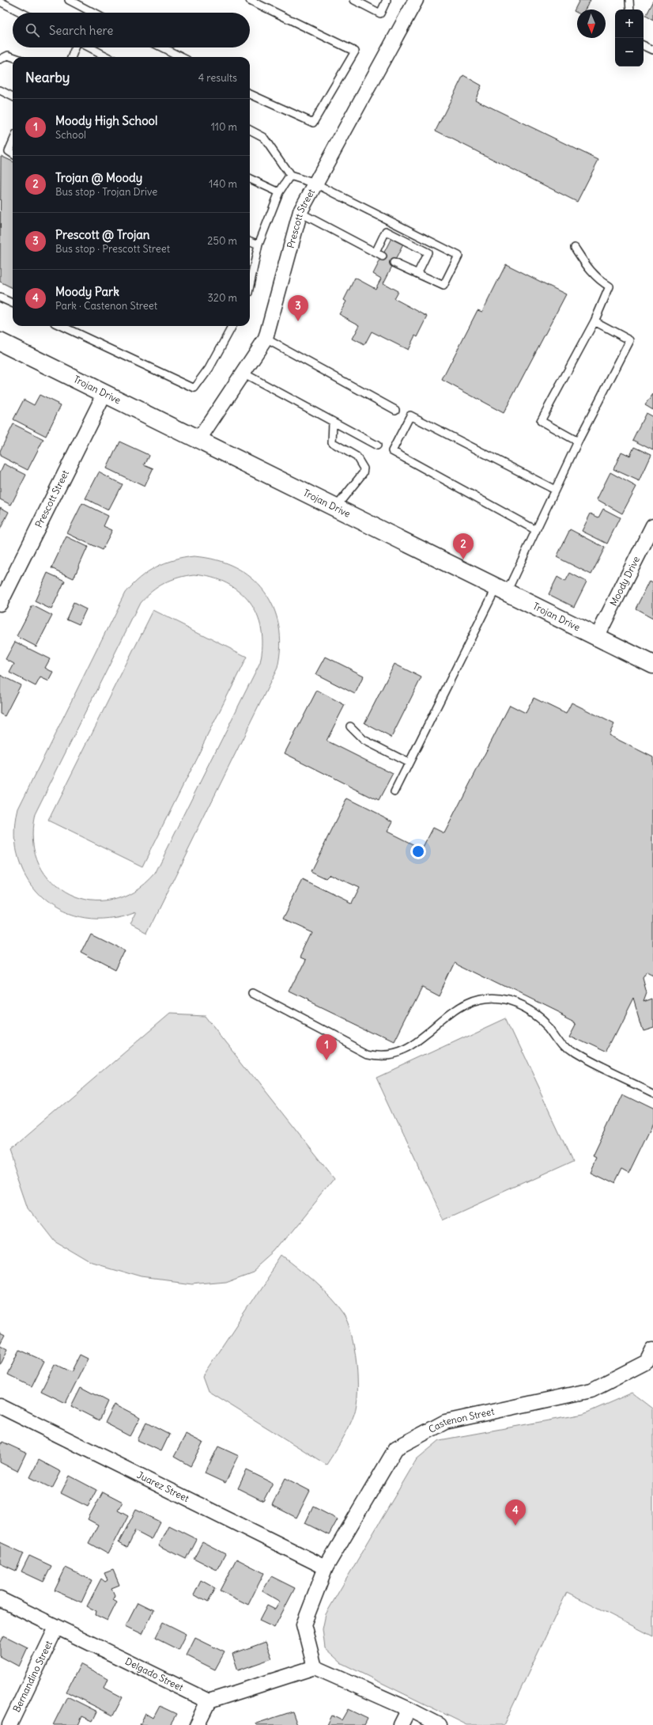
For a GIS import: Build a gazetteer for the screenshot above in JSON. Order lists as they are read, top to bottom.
{
  "streets": {
    "street": [
      "Prescott Street",
      "Trojan Drive",
      "Moody Drive",
      "Castenon Street",
      "Juarez Street",
      "Delgado Street",
      "Bernandino Street"
    ]
  },
  "crossings": [
    ["Prescott Street", "Trojan Drive"],
    ["Trojan Drive", "Moody Drive"],
    ["Castenon Street", "Juarez Street"],
    ["Delgado Street", "Bernandino Street"]
  ],
  "north": "bottom",
  "page": {
    "map_buttons": ["+", "−"],
    "search": "Search here",
    "heading": ["Nearby", "4 results"],
    "list": [
      {
        "mark": "1",
        "name": "Moody High School",
        "note": "School",
        "value": "110 m"
      },
      {
        "mark": "2",
        "name": "Trojan @ Moody",
        "note": "Bus stop · Trojan Drive",
        "value": "140 m"
      },
      {
        "mark": "3",
        "name": "Prescott @ Trojan",
        "note": "Bus stop · Prescott Street",
        "value": "250 m"
      },
      {
        "mark": "4",
        "name": "Moody Park",
        "note": "Park · Castenon Street",
        "value": "320 m"
      }
    ],
    "pins": [
      "3",
      "2",
      "1",
      "4"
    ]
  }
}
